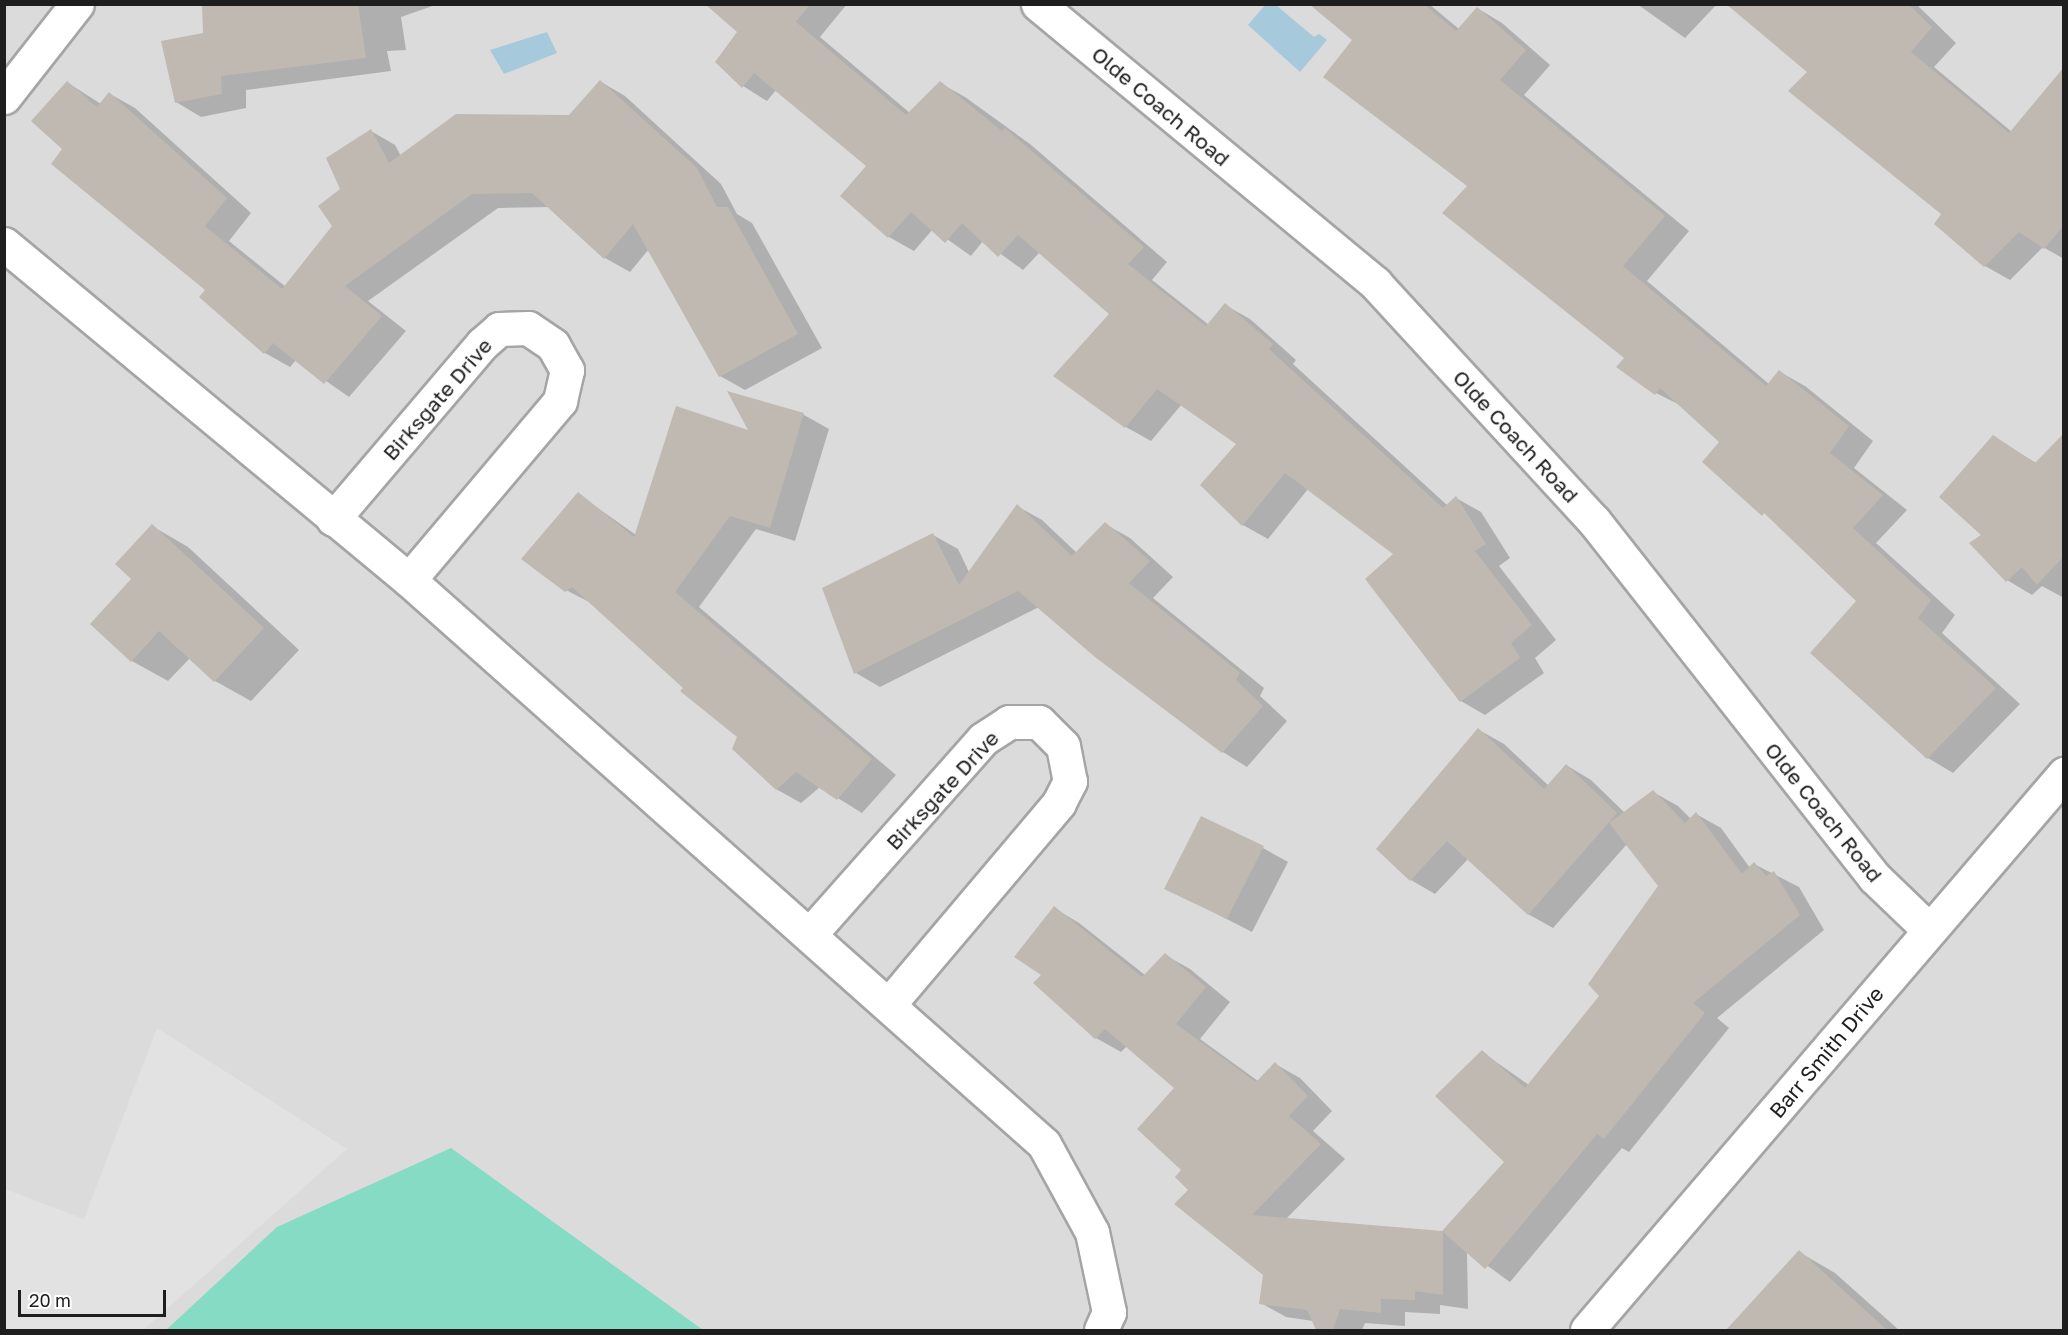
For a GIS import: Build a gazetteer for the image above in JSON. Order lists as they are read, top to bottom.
{
  "streets": {
    "street": ["Olde Coach Road", "Birksgate Drive", "Barr Smith Drive"]
  },
  "crossings": [
    ["Olde Coach Road", "Barr Smith Drive"]
  ],
  "scale_bar": "20 m"
}
